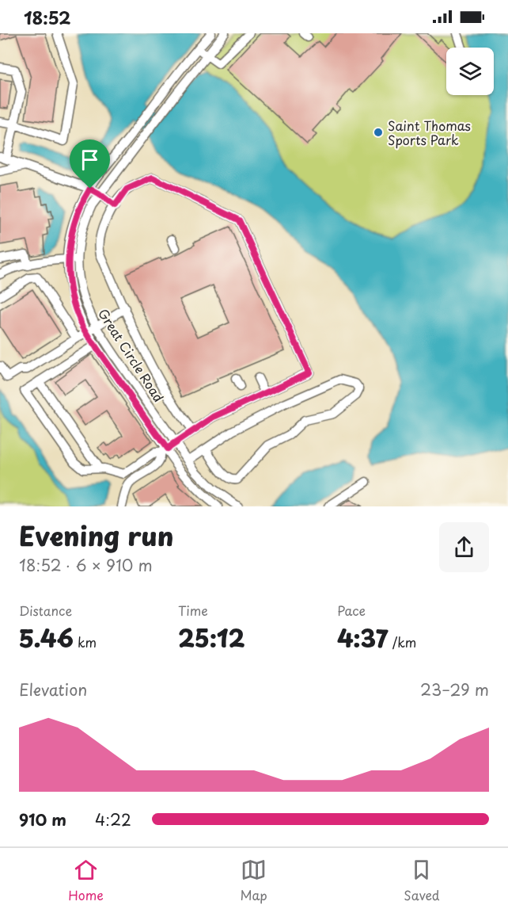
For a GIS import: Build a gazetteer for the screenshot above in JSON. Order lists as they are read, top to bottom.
{
  "streets": {
    "street": ["Great Circle Road"]
  },
  "places": ["Saint Thomas Sports Park"],
  "page": {
    "status": "18:52",
    "heading": ["Evening run", "18:52 · 6 × 910 m"],
    "stats": [
      ["Distance", "5.46 km"],
      ["Time", "25:12"],
      ["Pace", "4:37 /km"]
    ],
    "chart": ["Elevation", "23–29 m"],
    "list": [
      {
        "name": "910 m",
        "note": "4:22"
      }
    ],
    "tabs": ["Home", "Map", "Saved"]
  }
}
